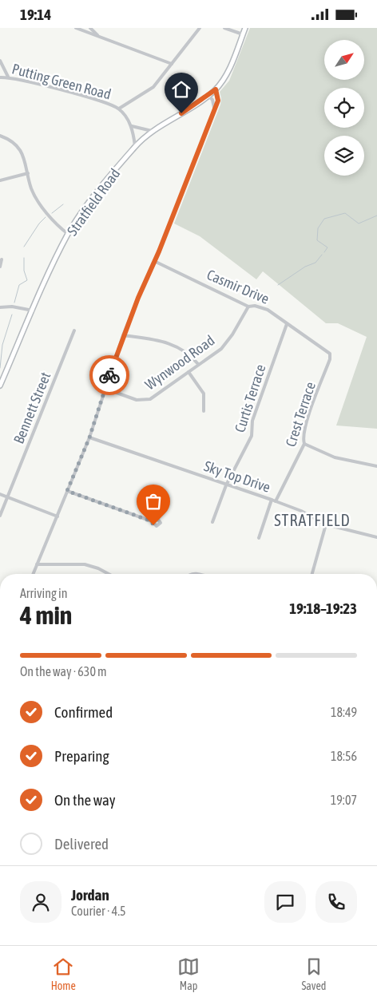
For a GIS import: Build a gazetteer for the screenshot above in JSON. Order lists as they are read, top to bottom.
{
  "streets": {
    "main road": ["Stratfield Road"],
    "street": [
      "Putting Green Road",
      "Casmir Drive",
      "Wynwood Road",
      "Curtis Terrace",
      "Bennett Street",
      "Crest Terrace",
      "Sky Top Drive"
    ]
  },
  "crossings": [
    ["Putting Green Road", "Stratfield Road"],
    ["Casmir Drive", "Wynwood Road"],
    ["Casmir Drive", "Curtis Terrace"],
    ["Casmir Drive", "Crest Terrace"],
    ["Curtis Terrace", "Sky Top Drive"],
    ["Crest Terrace", "Sky Top Drive"]
  ],
  "districts": ["STRATFIELD"],
  "north": "top right",
  "page": {
    "status": "19:14",
    "heading": ["4 min", "Arriving in", "19:18–19:23"],
    "panel": ["Jordan", "Courier · 4.5"],
    "bar": "On the way · 630 m",
    "list": [
      ["Confirmed", "18:49"],
      ["Preparing", "18:56"],
      ["On the way", "19:07"],
      "Delivered"
    ],
    "tabs": ["Home", "Map", "Saved"]
  }
}
